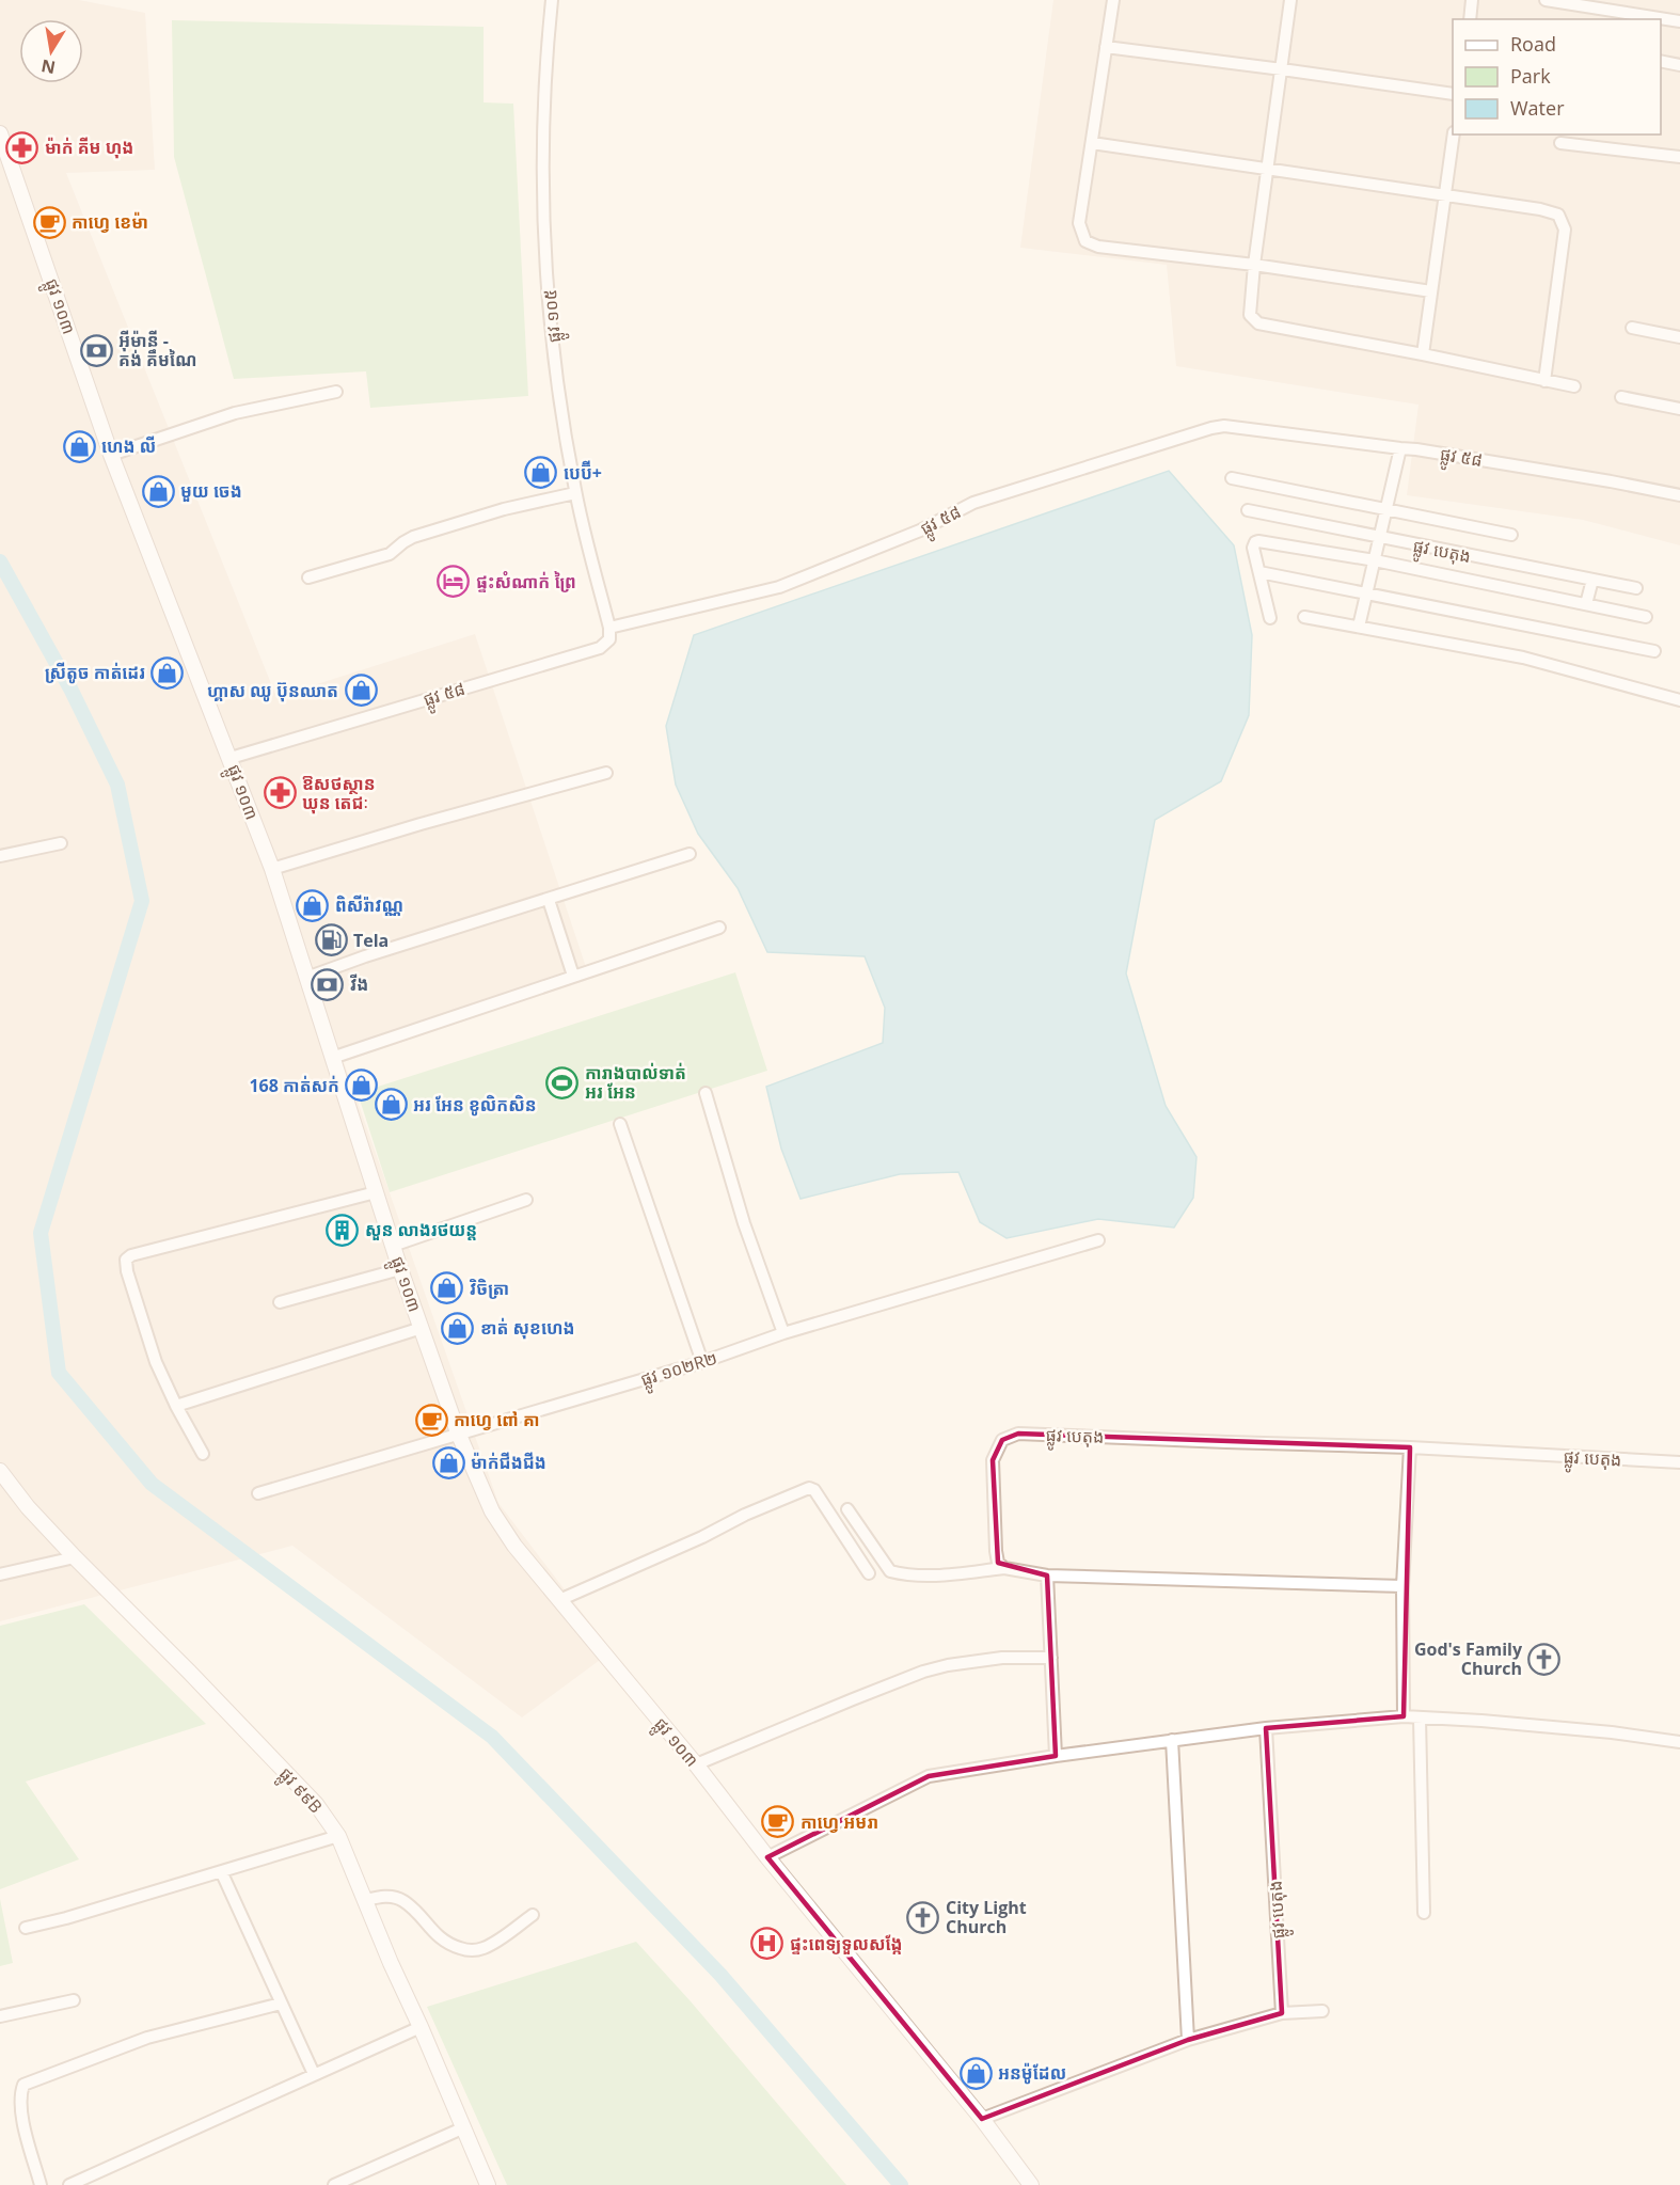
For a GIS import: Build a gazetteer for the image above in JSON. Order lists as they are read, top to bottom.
{
  "streets": {
    "street": [
      "ផ្លូវ ១០៣",
      "ផ្លូវ ១០៥",
      "ផ្លូវ ៥៨",
      "ផ្លូវ បេតុង",
      "ផ្លូវ ១០២R២",
      "ផ្លូវ ៩៩B"
    ]
  },
  "crossings": [
    ["ផ្លូវ ១០៣", "ផ្លូវ ៥៨"],
    ["ផ្លូវ ១០៣", "ផ្លូវ ១០២R២"],
    ["ផ្លូវ ១០៥", "ផ្លូវ ៥៨"]
  ],
  "places": {
    "pharmacy": ["ម៉ាក់ គីម ហុង", "ឱសថស្ថាន ឃុន តេជៈ"],
    "cafe": ["កាហ្វេ ខេម៉ា", "កាហ្វេ ពៅ គា", "កាហ្វេ អមរា"],
    "bank": ["អ៊ីម៉ានី - គង់ គឹមណៃ", "វីង"],
    "shop": [
      "ហេង លី",
      "បេប៊ី+",
      "មួយ ចេង",
      "ស្រីតូច កាត់ដេរ",
      "ហ្គាស ឈូ ប៊ុនឈាត",
      "ពិសីរ៉ាវណ្ណ",
      "168 កាត់សក់",
      "អរ អែន ខូលិកសិន",
      "វិចិត្រា",
      "ខាត់ សុខហេង",
      "ម៉ាក់ជីងជីង",
      "អនម៉ូដែល"
    ],
    "hotel": ["ផ្ទះសំណាក់ ព្រៃ"],
    "fuel station": ["Tela"],
    "sports": ["ការាងបាល់ទាត់ អរ អែន"],
    "building": ["សួន លាងរថយន្ត"],
    "church": ["God's Family Church", "City Light Church"],
    "hospital": ["ផ្ទះពេទ្យទួលសង្កែ"]
  },
  "legend": ["Road", "Park", "Water"],
  "north": "bottom"
}
